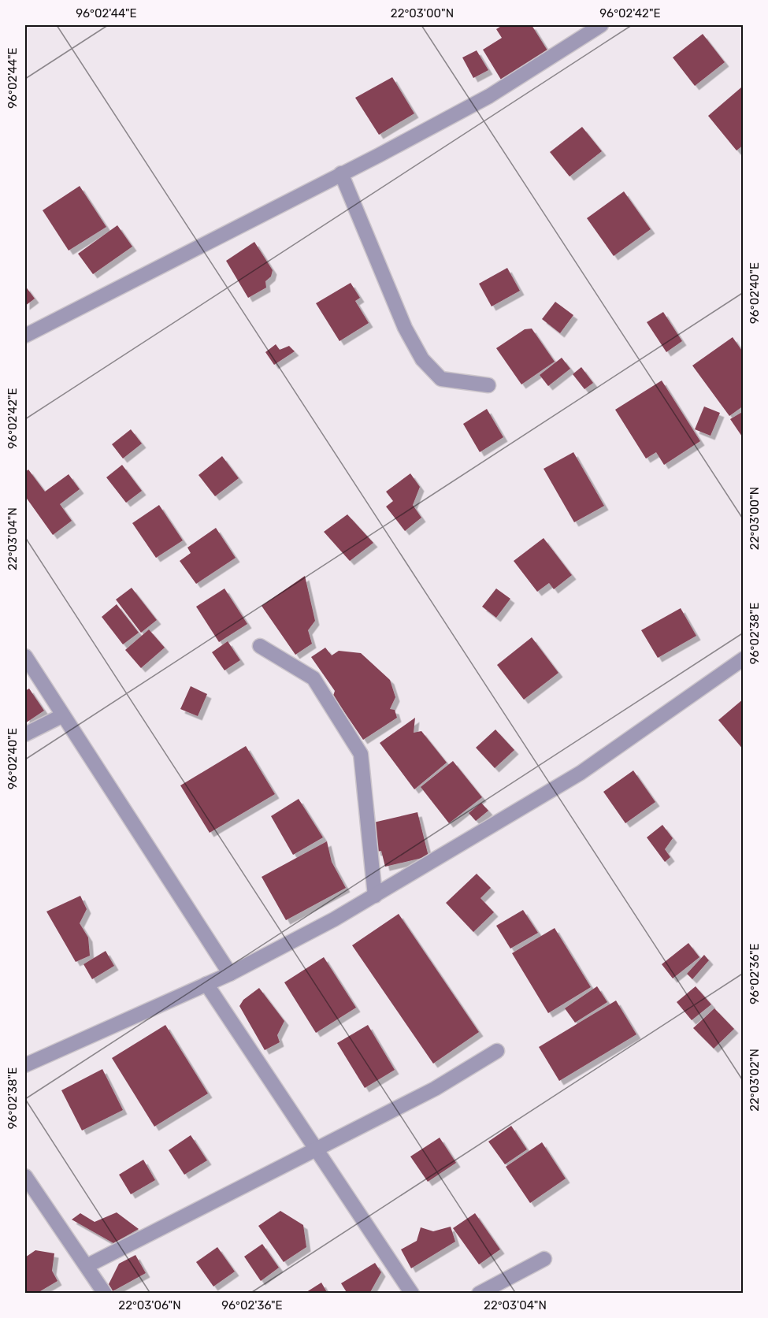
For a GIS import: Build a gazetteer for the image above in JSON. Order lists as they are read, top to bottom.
{
  "coordinates": [
    "96°02'44\"E",
    "22°03'00\"N",
    "96°02'42\"E",
    "96°02'40\"E",
    "22°03'04\"N",
    "96°02'38\"E",
    "96°02'36\"E",
    "22°03'02\"N",
    "22°03'06\"N"
  ]
}
